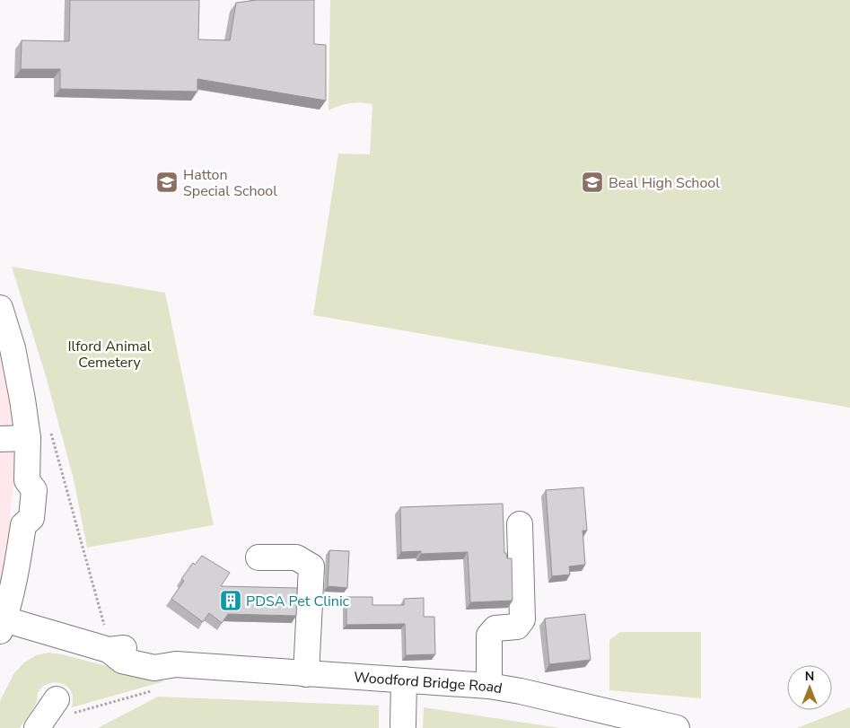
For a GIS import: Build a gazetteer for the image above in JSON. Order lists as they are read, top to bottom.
{
  "streets": {
    "street": ["Woodford Bridge Road"]
  },
  "parks": ["Ilford Animal Cemetery"],
  "places": {
    "school or university": ["Hatton Special School", "Beal High School"],
    "building": ["PDSA Pet Clinic"]
  },
  "north": "top"
}
